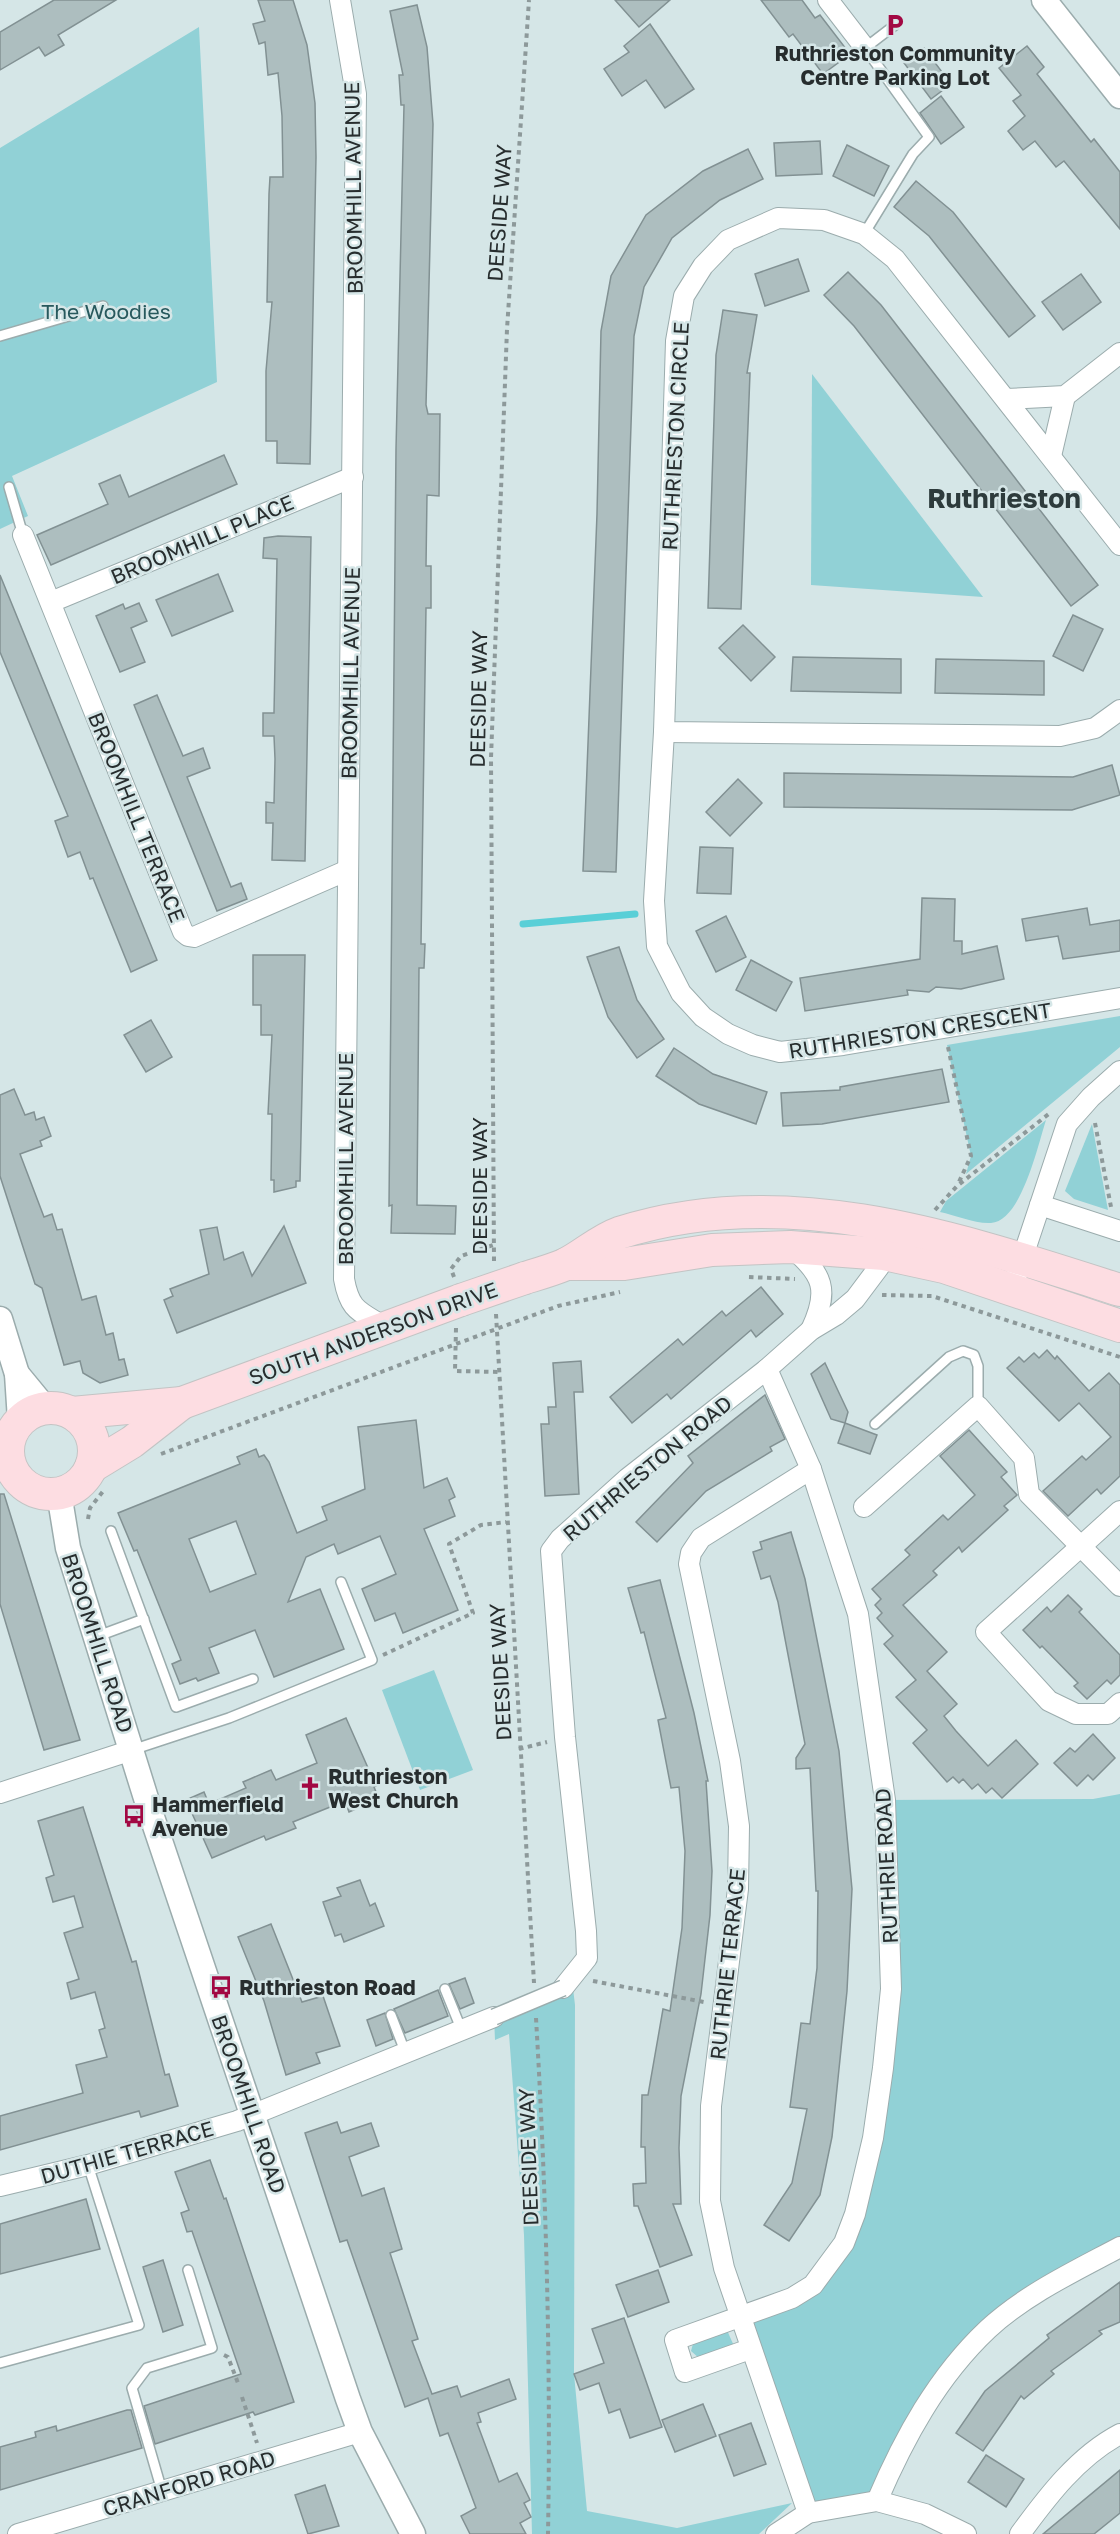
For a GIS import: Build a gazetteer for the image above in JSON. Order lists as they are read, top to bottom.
{
  "streets": {
    "main road": ["SOUTH ANDERSON DRIVE"],
    "street": [
      "BROOMHILL AVENUE",
      "RUTHRIESTON CIRCLE",
      "BROOMHILL PLACE",
      "BROOMHILL TERRACE",
      "RUTHRIESTON CRESCENT",
      "RUTHRIESTON ROAD",
      "BROOMHILL ROAD",
      "RUTHRIE ROAD",
      "RUTHRIE TERRACE",
      "DUTHIE TERRACE",
      "CRANFORD ROAD"
    ],
    "path": ["DEESIDE WAY"]
  },
  "crossings": [
    ["BROOMHILL AVENUE", "BROOMHILL PLACE"],
    ["BROOMHILL AVENUE", "BROOMHILL TERRACE"],
    ["BROOMHILL AVENUE", "SOUTH ANDERSON DRIVE"],
    ["RUTHRIESTON CIRCLE", "RUTHRIESTON CRESCENT"],
    ["BROOMHILL PLACE", "BROOMHILL TERRACE"],
    ["SOUTH ANDERSON DRIVE", "RUTHRIESTON ROAD"],
    ["RUTHRIESTON ROAD", "RUTHRIE ROAD"],
    ["BROOMHILL ROAD", "DUTHIE TERRACE"],
    ["BROOMHILL ROAD", "CRANFORD ROAD"],
    ["RUTHRIE ROAD", "RUTHRIE TERRACE"]
  ],
  "districts": ["Ruthrieston"],
  "parks": ["The Woodies"],
  "places": {
    "parking": ["Ruthrieston Community Centre Parking Lot"],
    "church": ["Ruthrieston West Church"],
    "bus stop": ["Hammerfield Avenue", "Ruthrieston Road"]
  }
}
